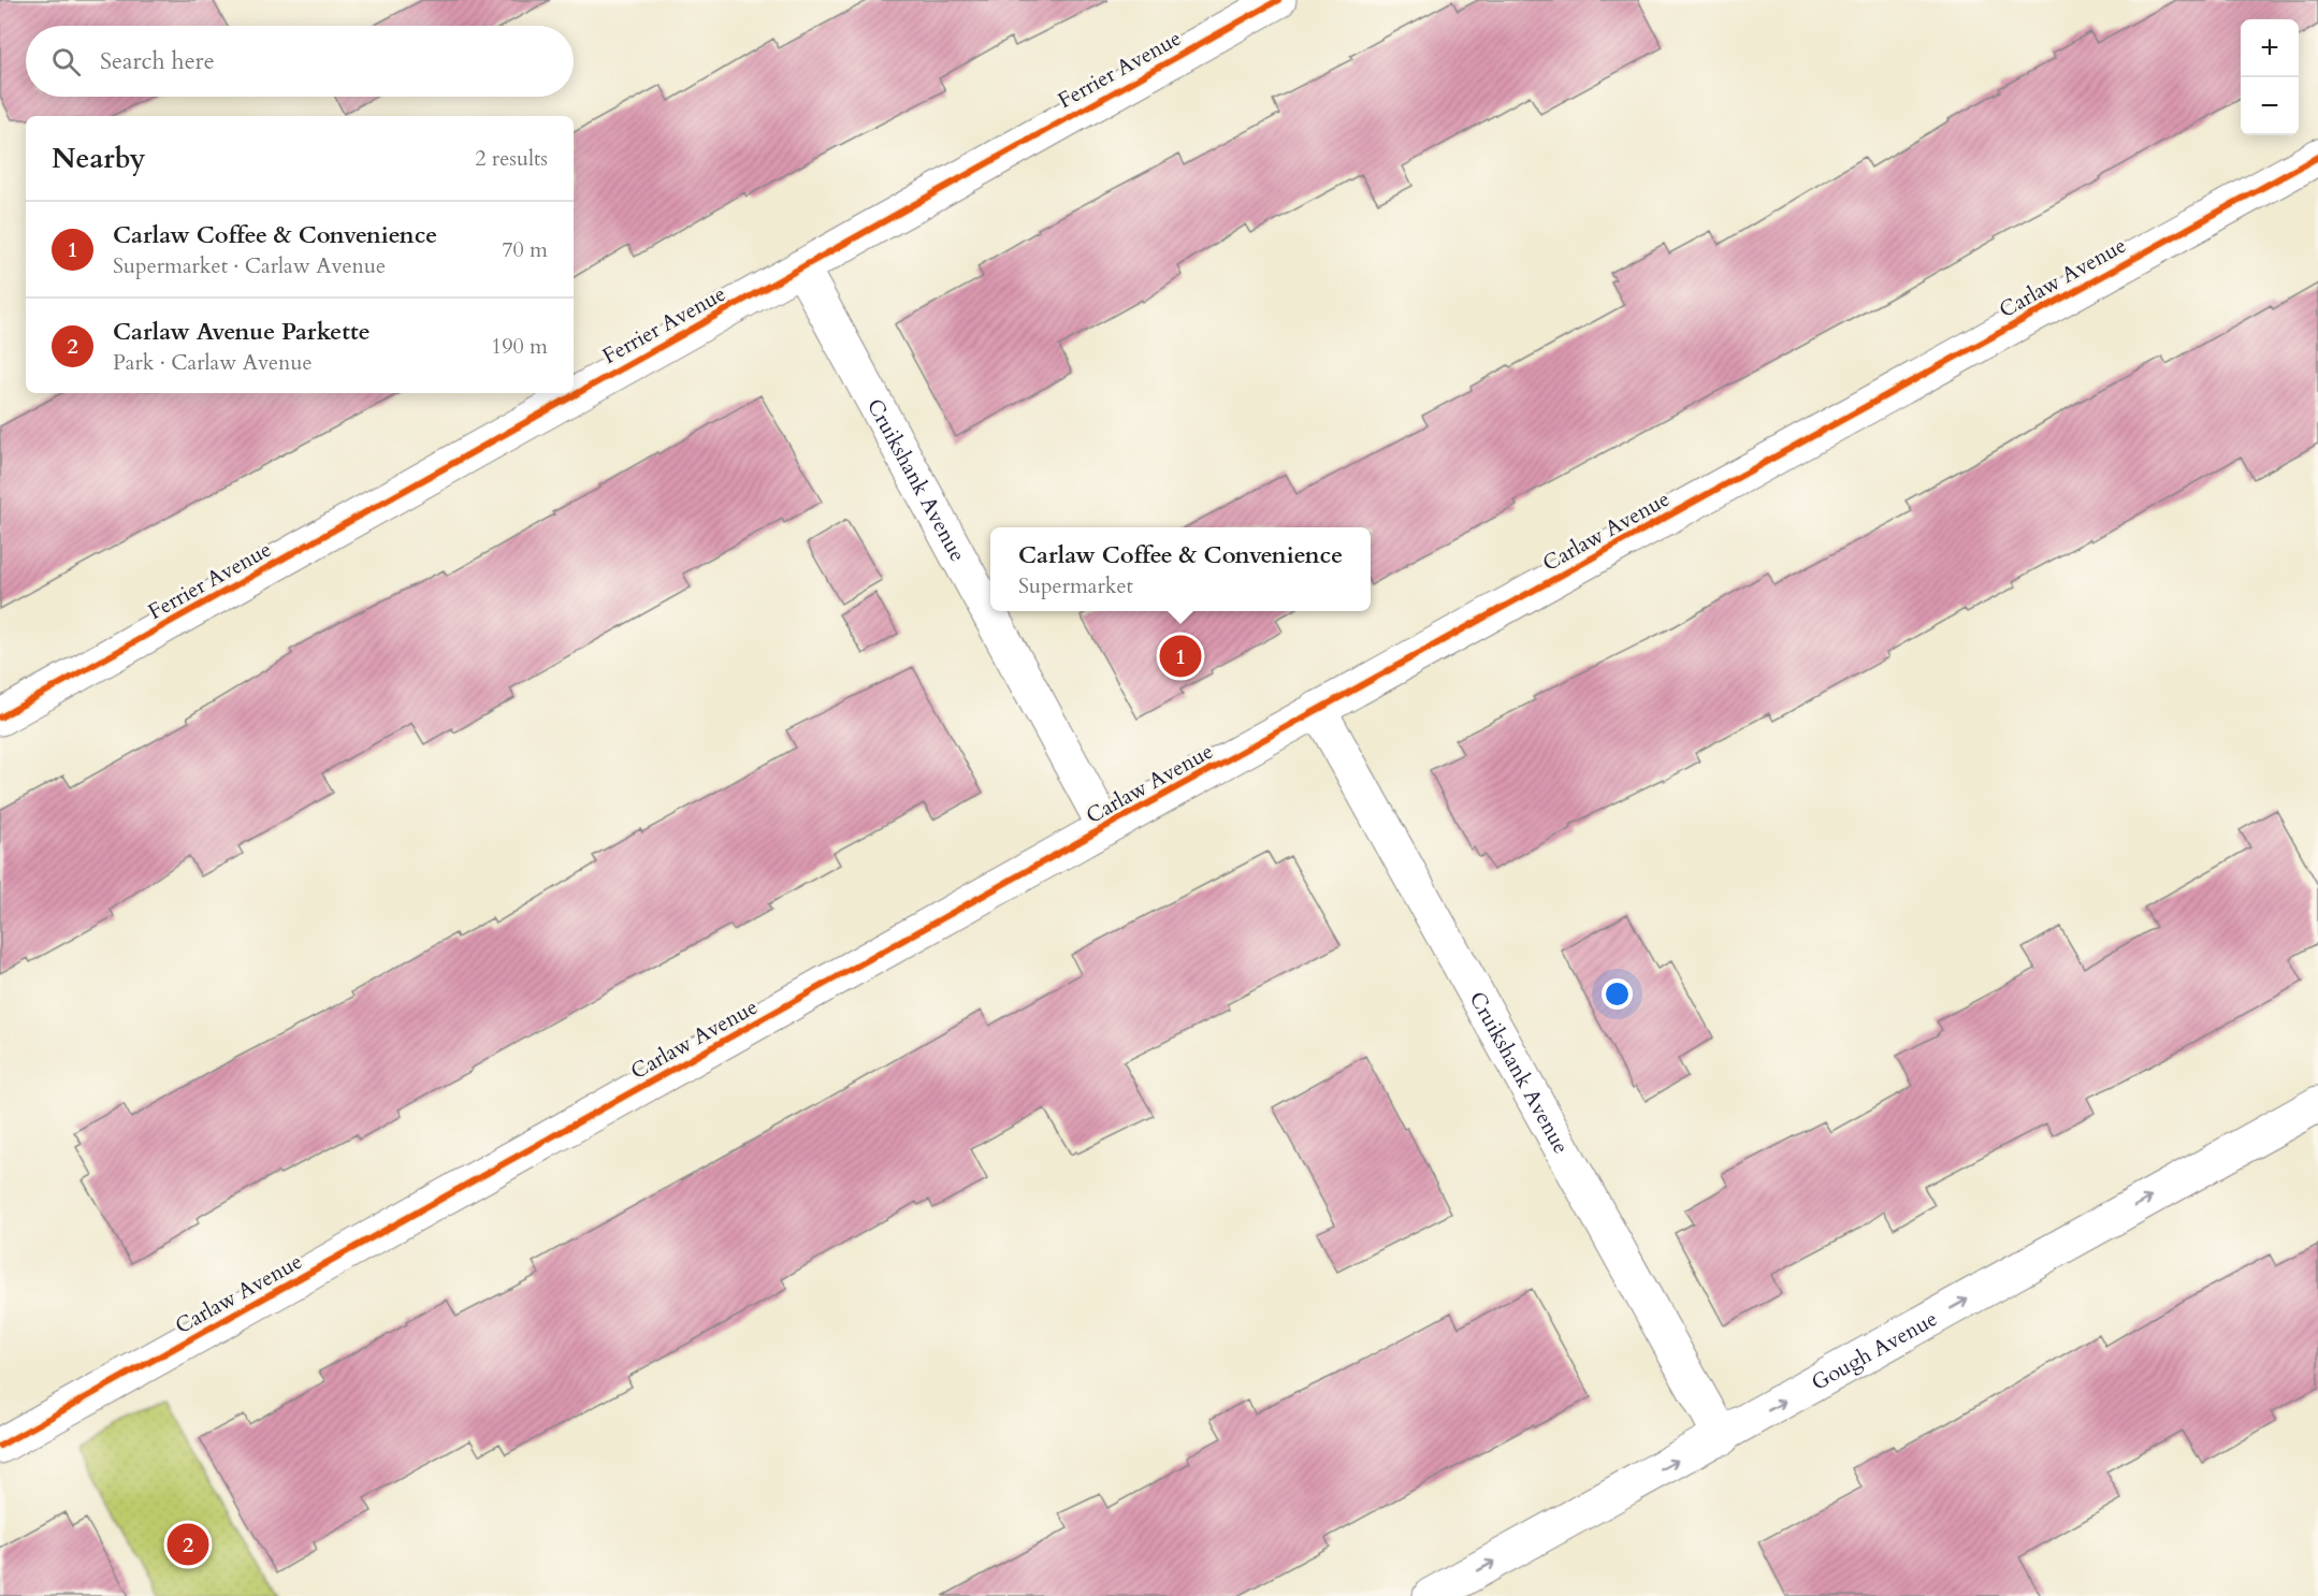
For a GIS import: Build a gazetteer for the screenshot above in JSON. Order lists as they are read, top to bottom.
{
  "streets": {
    "street": [
      "Ferrier Avenue",
      "Carlaw Avenue",
      "Cruikshank Avenue",
      "Gough Avenue"
    ]
  },
  "crossings": [
    ["Ferrier Avenue", "Cruikshank Avenue"],
    ["Carlaw Avenue", "Cruikshank Avenue"],
    ["Cruikshank Avenue", "Gough Avenue"]
  ],
  "one_way": ["Gough Avenue"],
  "page": {
    "map_buttons": ["+", "−"],
    "search": "Search here",
    "heading": ["Nearby", "2 results"],
    "list": [
      {
        "mark": "1",
        "name": "Carlaw Coffee & Convenience",
        "note": "Supermarket · Carlaw Avenue",
        "value": "70 m"
      },
      {
        "mark": "2",
        "name": "Carlaw Avenue Parkette",
        "note": "Park · Carlaw Avenue",
        "value": "190 m"
      }
    ],
    "popup": ["Carlaw Coffee & Convenience", "Supermarket"],
    "pins": ["1", "2"]
  }
}
